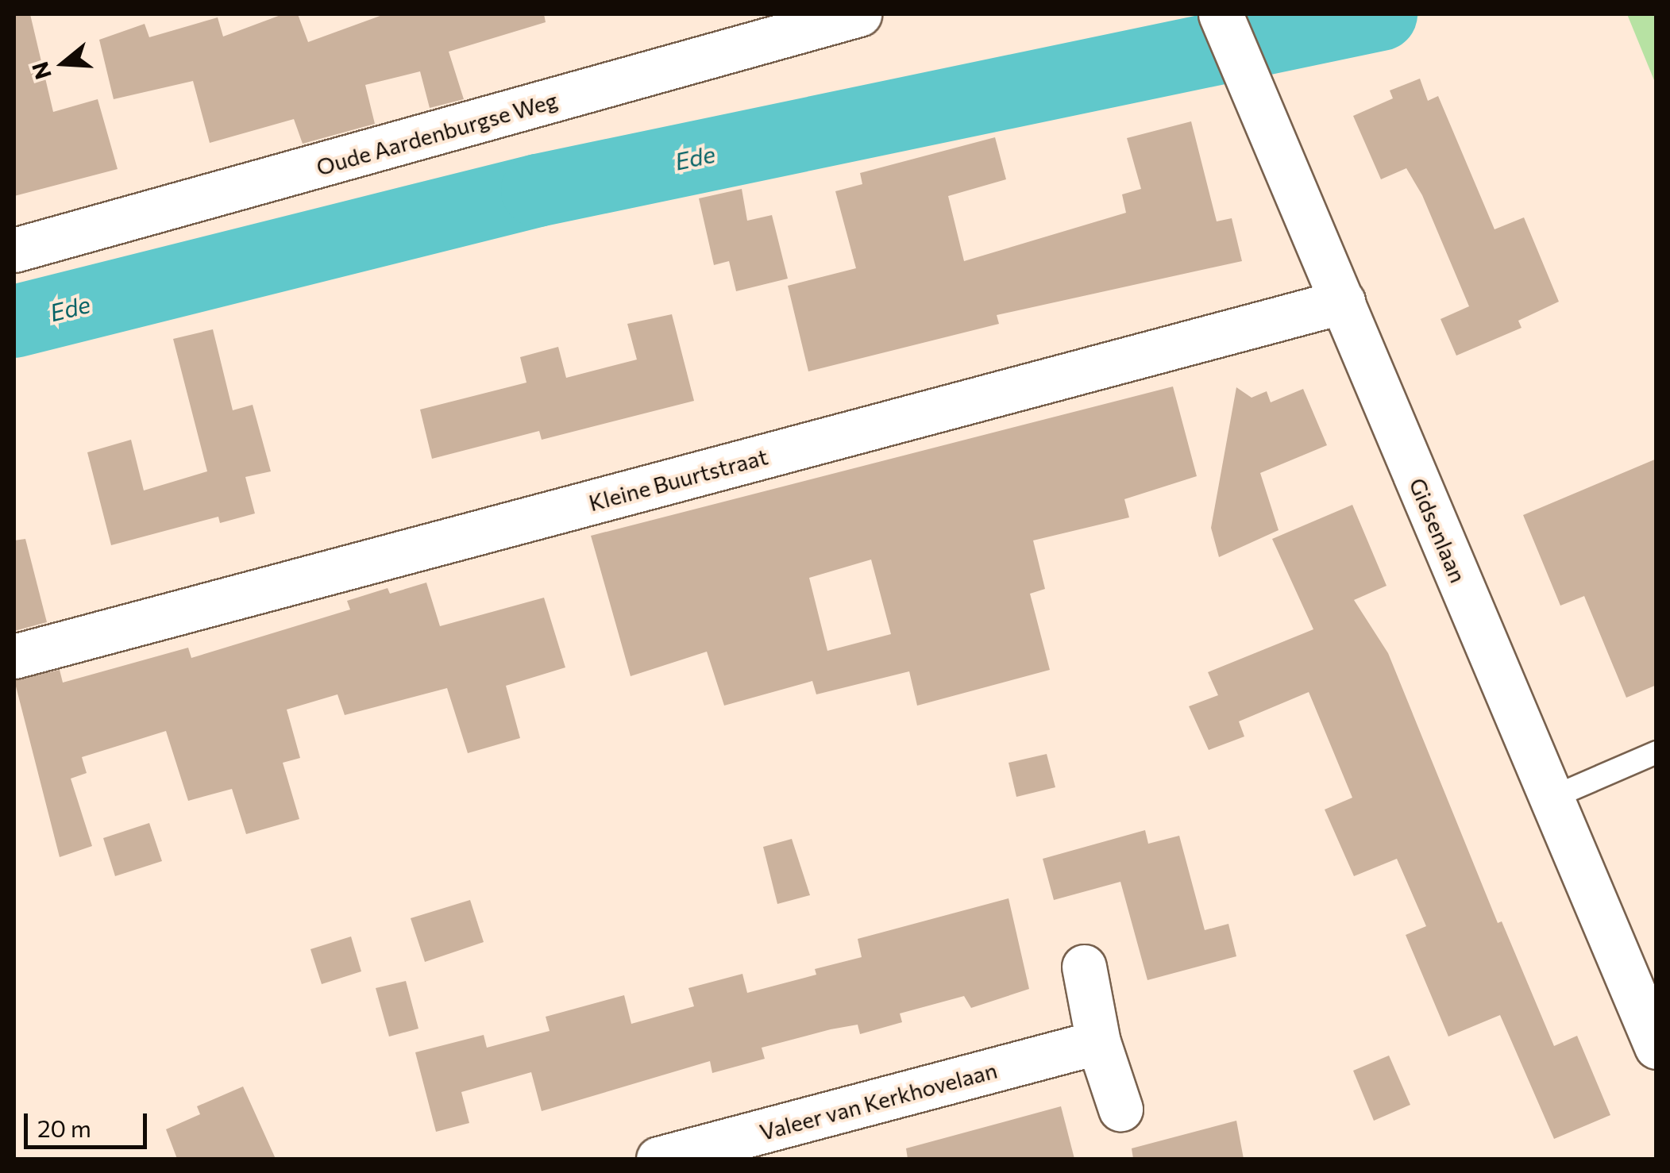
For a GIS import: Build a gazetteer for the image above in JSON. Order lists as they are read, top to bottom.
{
  "streets": {
    "street": [
      "Oude Aardenburgse Weg",
      "Kleine Buurtstraat",
      "Gidsenlaan",
      "Valeer van Kerkhovelaan"
    ]
  },
  "crossings": [
    ["Kleine Buurtstraat", "Gidsenlaan"]
  ],
  "water": ["Ede"],
  "scale_bar": "20 m",
  "north": "left"
}
